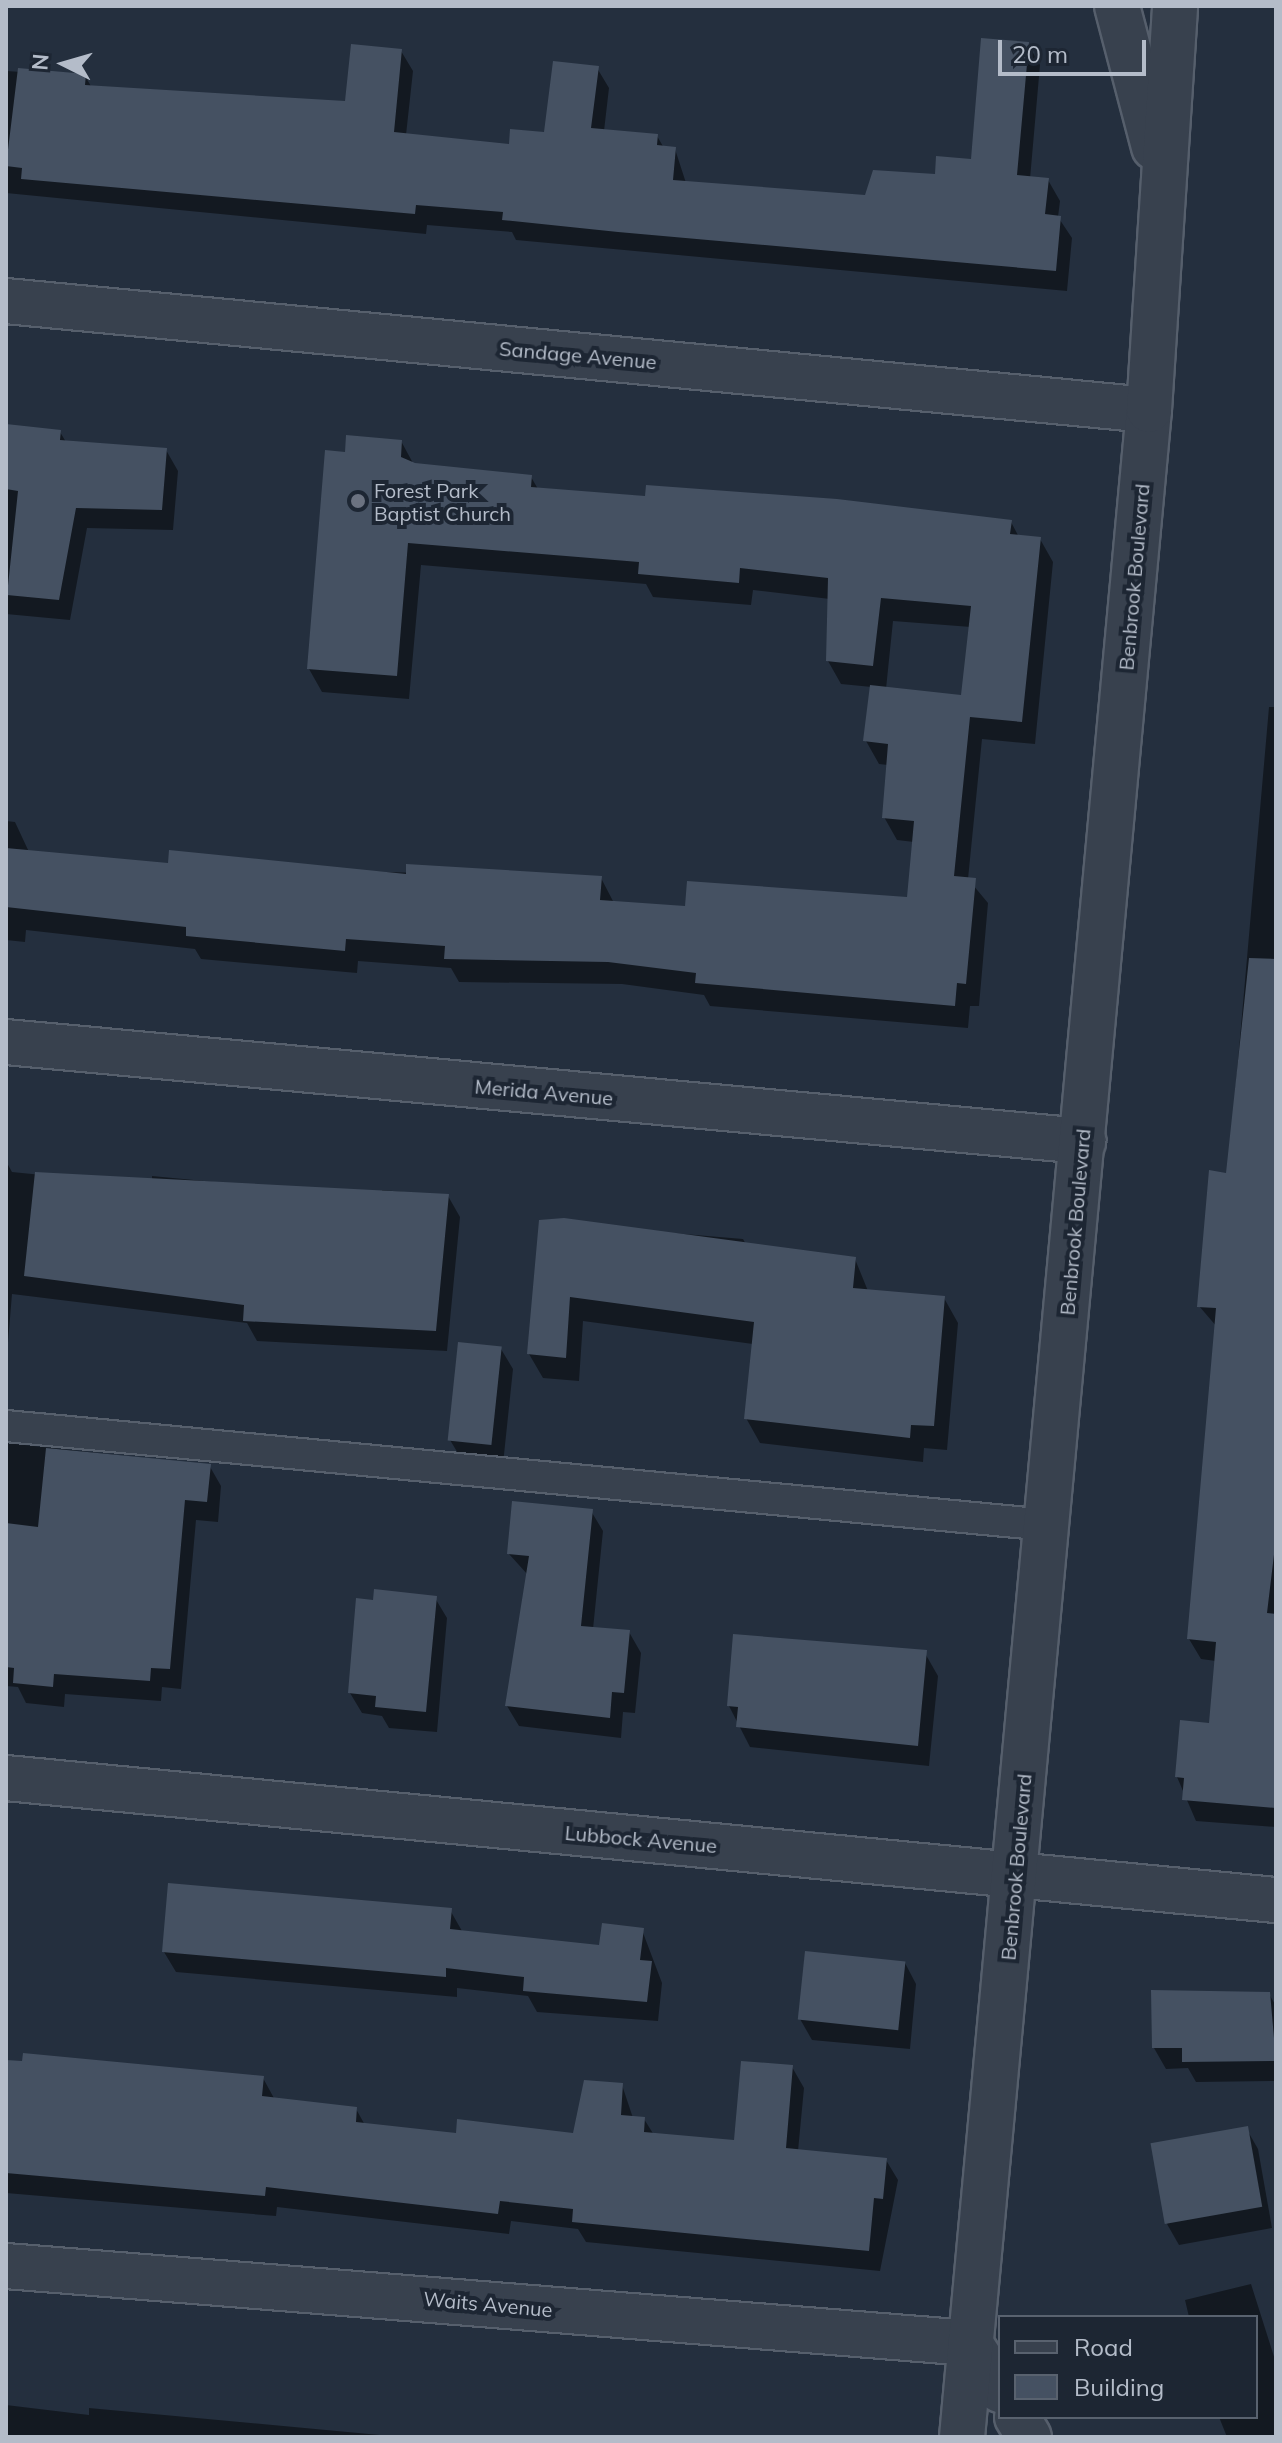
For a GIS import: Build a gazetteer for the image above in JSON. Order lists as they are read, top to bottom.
{
  "streets": {
    "street": [
      "Sandage Avenue",
      "Benbrook Boulevard",
      "Merida Avenue",
      "Lubbock Avenue",
      "Waits Avenue"
    ]
  },
  "crossings": [
    ["Sandage Avenue", "Benbrook Boulevard"],
    ["Benbrook Boulevard", "Merida Avenue"],
    ["Benbrook Boulevard", "Lubbock Avenue"],
    ["Benbrook Boulevard", "Waits Avenue"]
  ],
  "places": ["Forest Park Baptist Church"],
  "legend": ["Road", "Building"],
  "scale_bar": "20 m",
  "north": "left"
}
